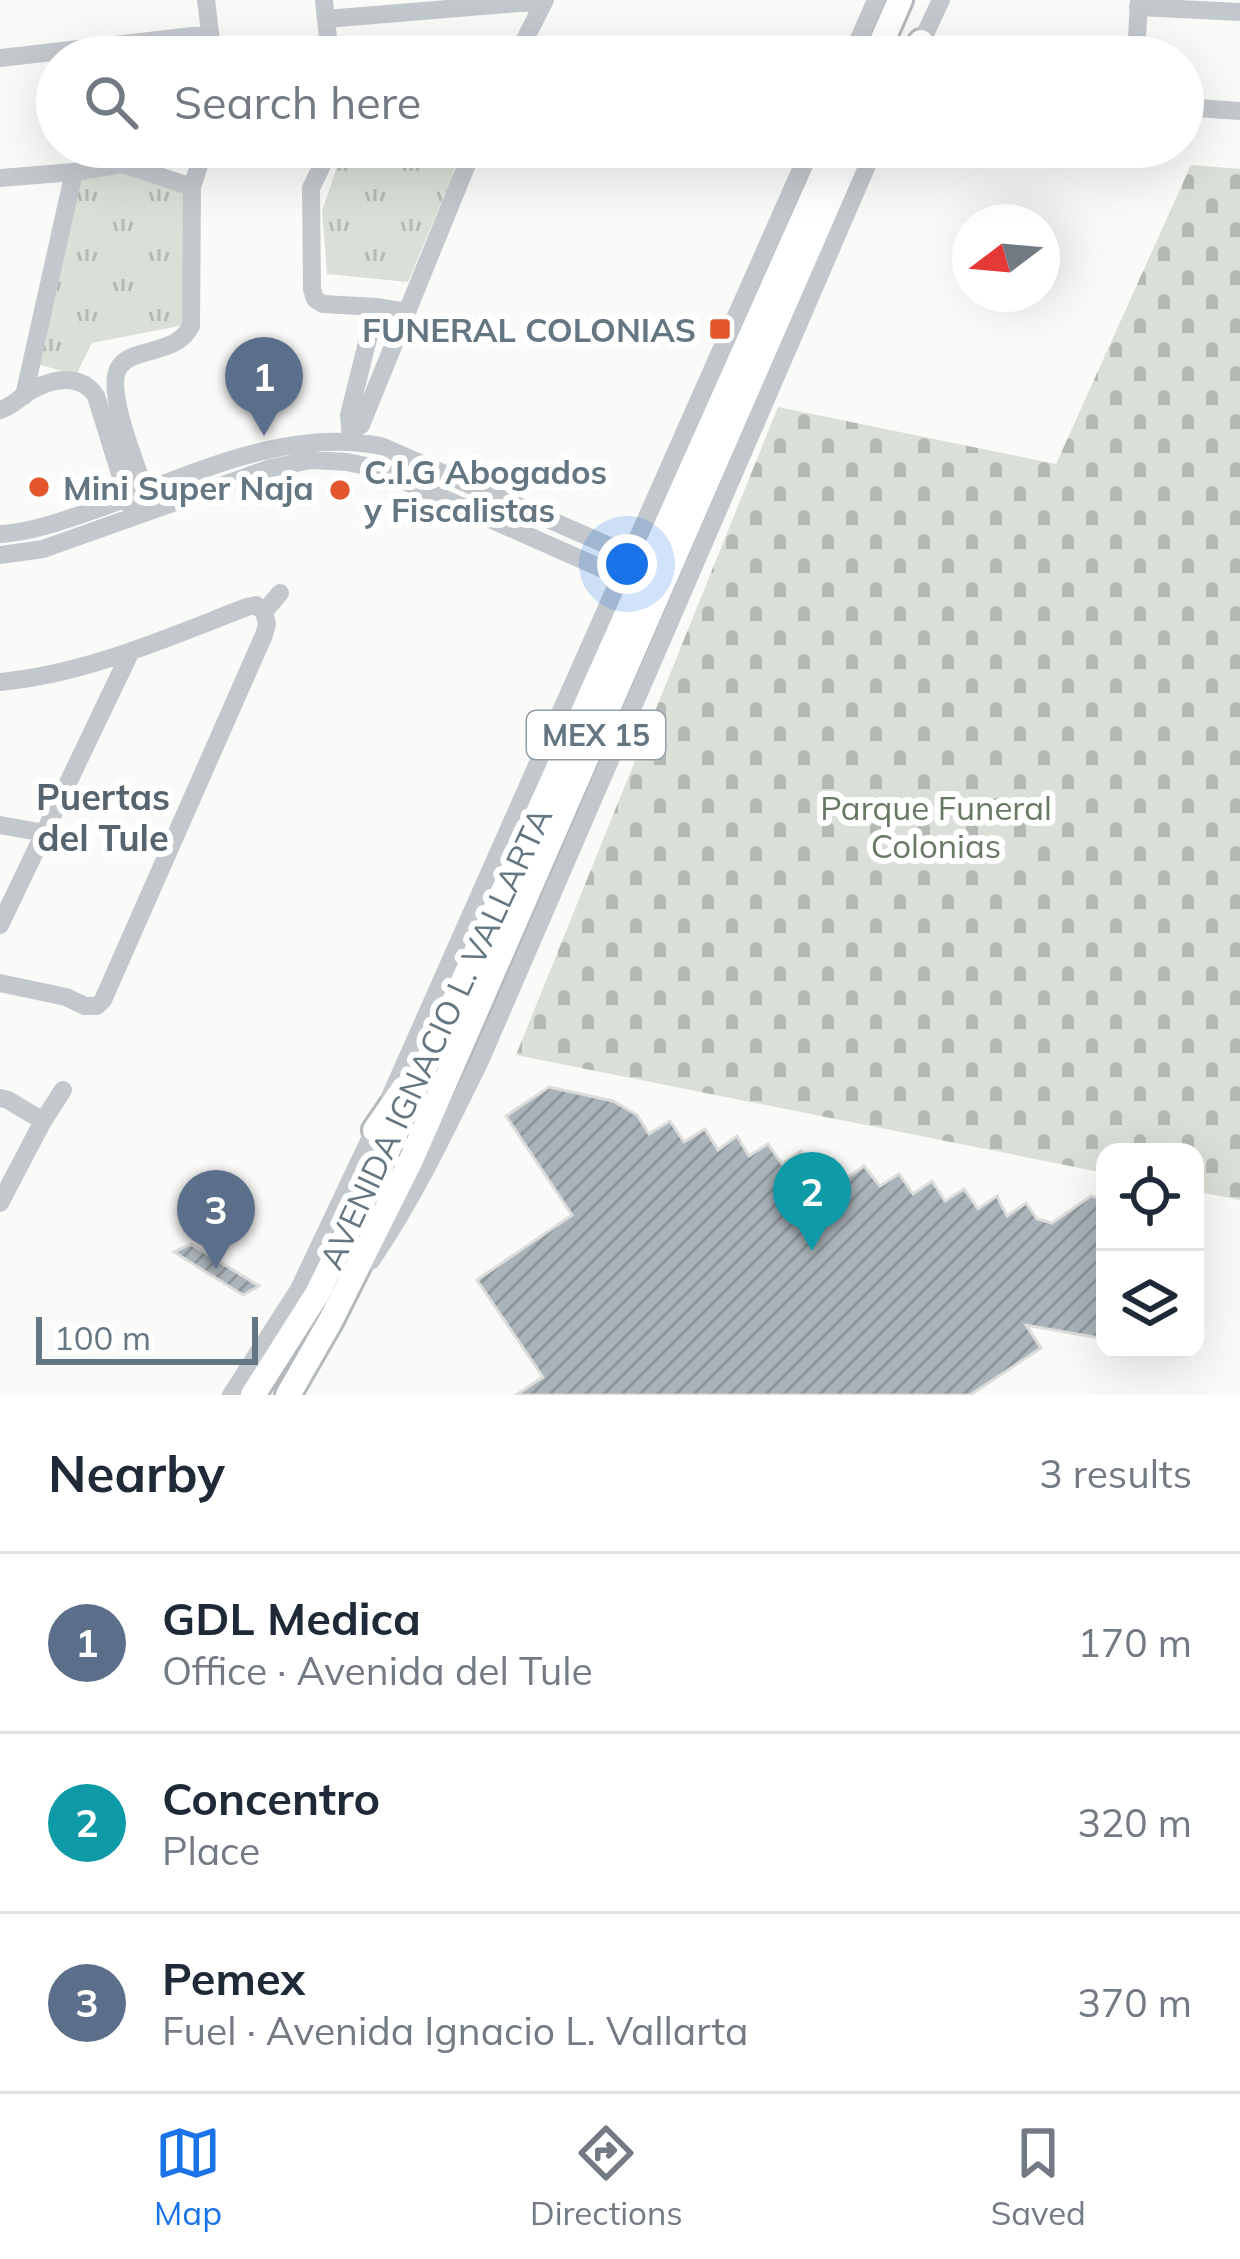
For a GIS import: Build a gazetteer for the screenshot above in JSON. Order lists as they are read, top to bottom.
{
  "streets": {
    "highway": ["MEX 15", "AVENIDA IGNACIO L. VALLARTA"]
  },
  "districts": ["Puertas del Tule"],
  "parks": ["Parque Funeral Colonias"],
  "places": {
    "transit": ["FUNERAL COLONIAS"],
    "other": ["Mini Super Naja", "C.I.G Abogados y Fiscalistas"]
  },
  "scale_bar": "100 m",
  "north": "left",
  "page": {
    "search": "Search here",
    "pins": ["1", "2", "3"],
    "scale": "100 m",
    "heading": ["Nearby", "3 results"],
    "list": [
      {
        "mark": "1",
        "name": "GDL Medica",
        "note": "Office · Avenida del Tule",
        "value": "170 m"
      },
      {
        "mark": "2",
        "name": "Concentro",
        "note": "Place",
        "value": "320 m"
      },
      {
        "mark": "3",
        "name": "Pemex",
        "note": "Fuel · Avenida Ignacio L. Vallarta",
        "value": "370 m"
      }
    ],
    "nav": ["Map", "Directions", "Saved"]
  }
}
